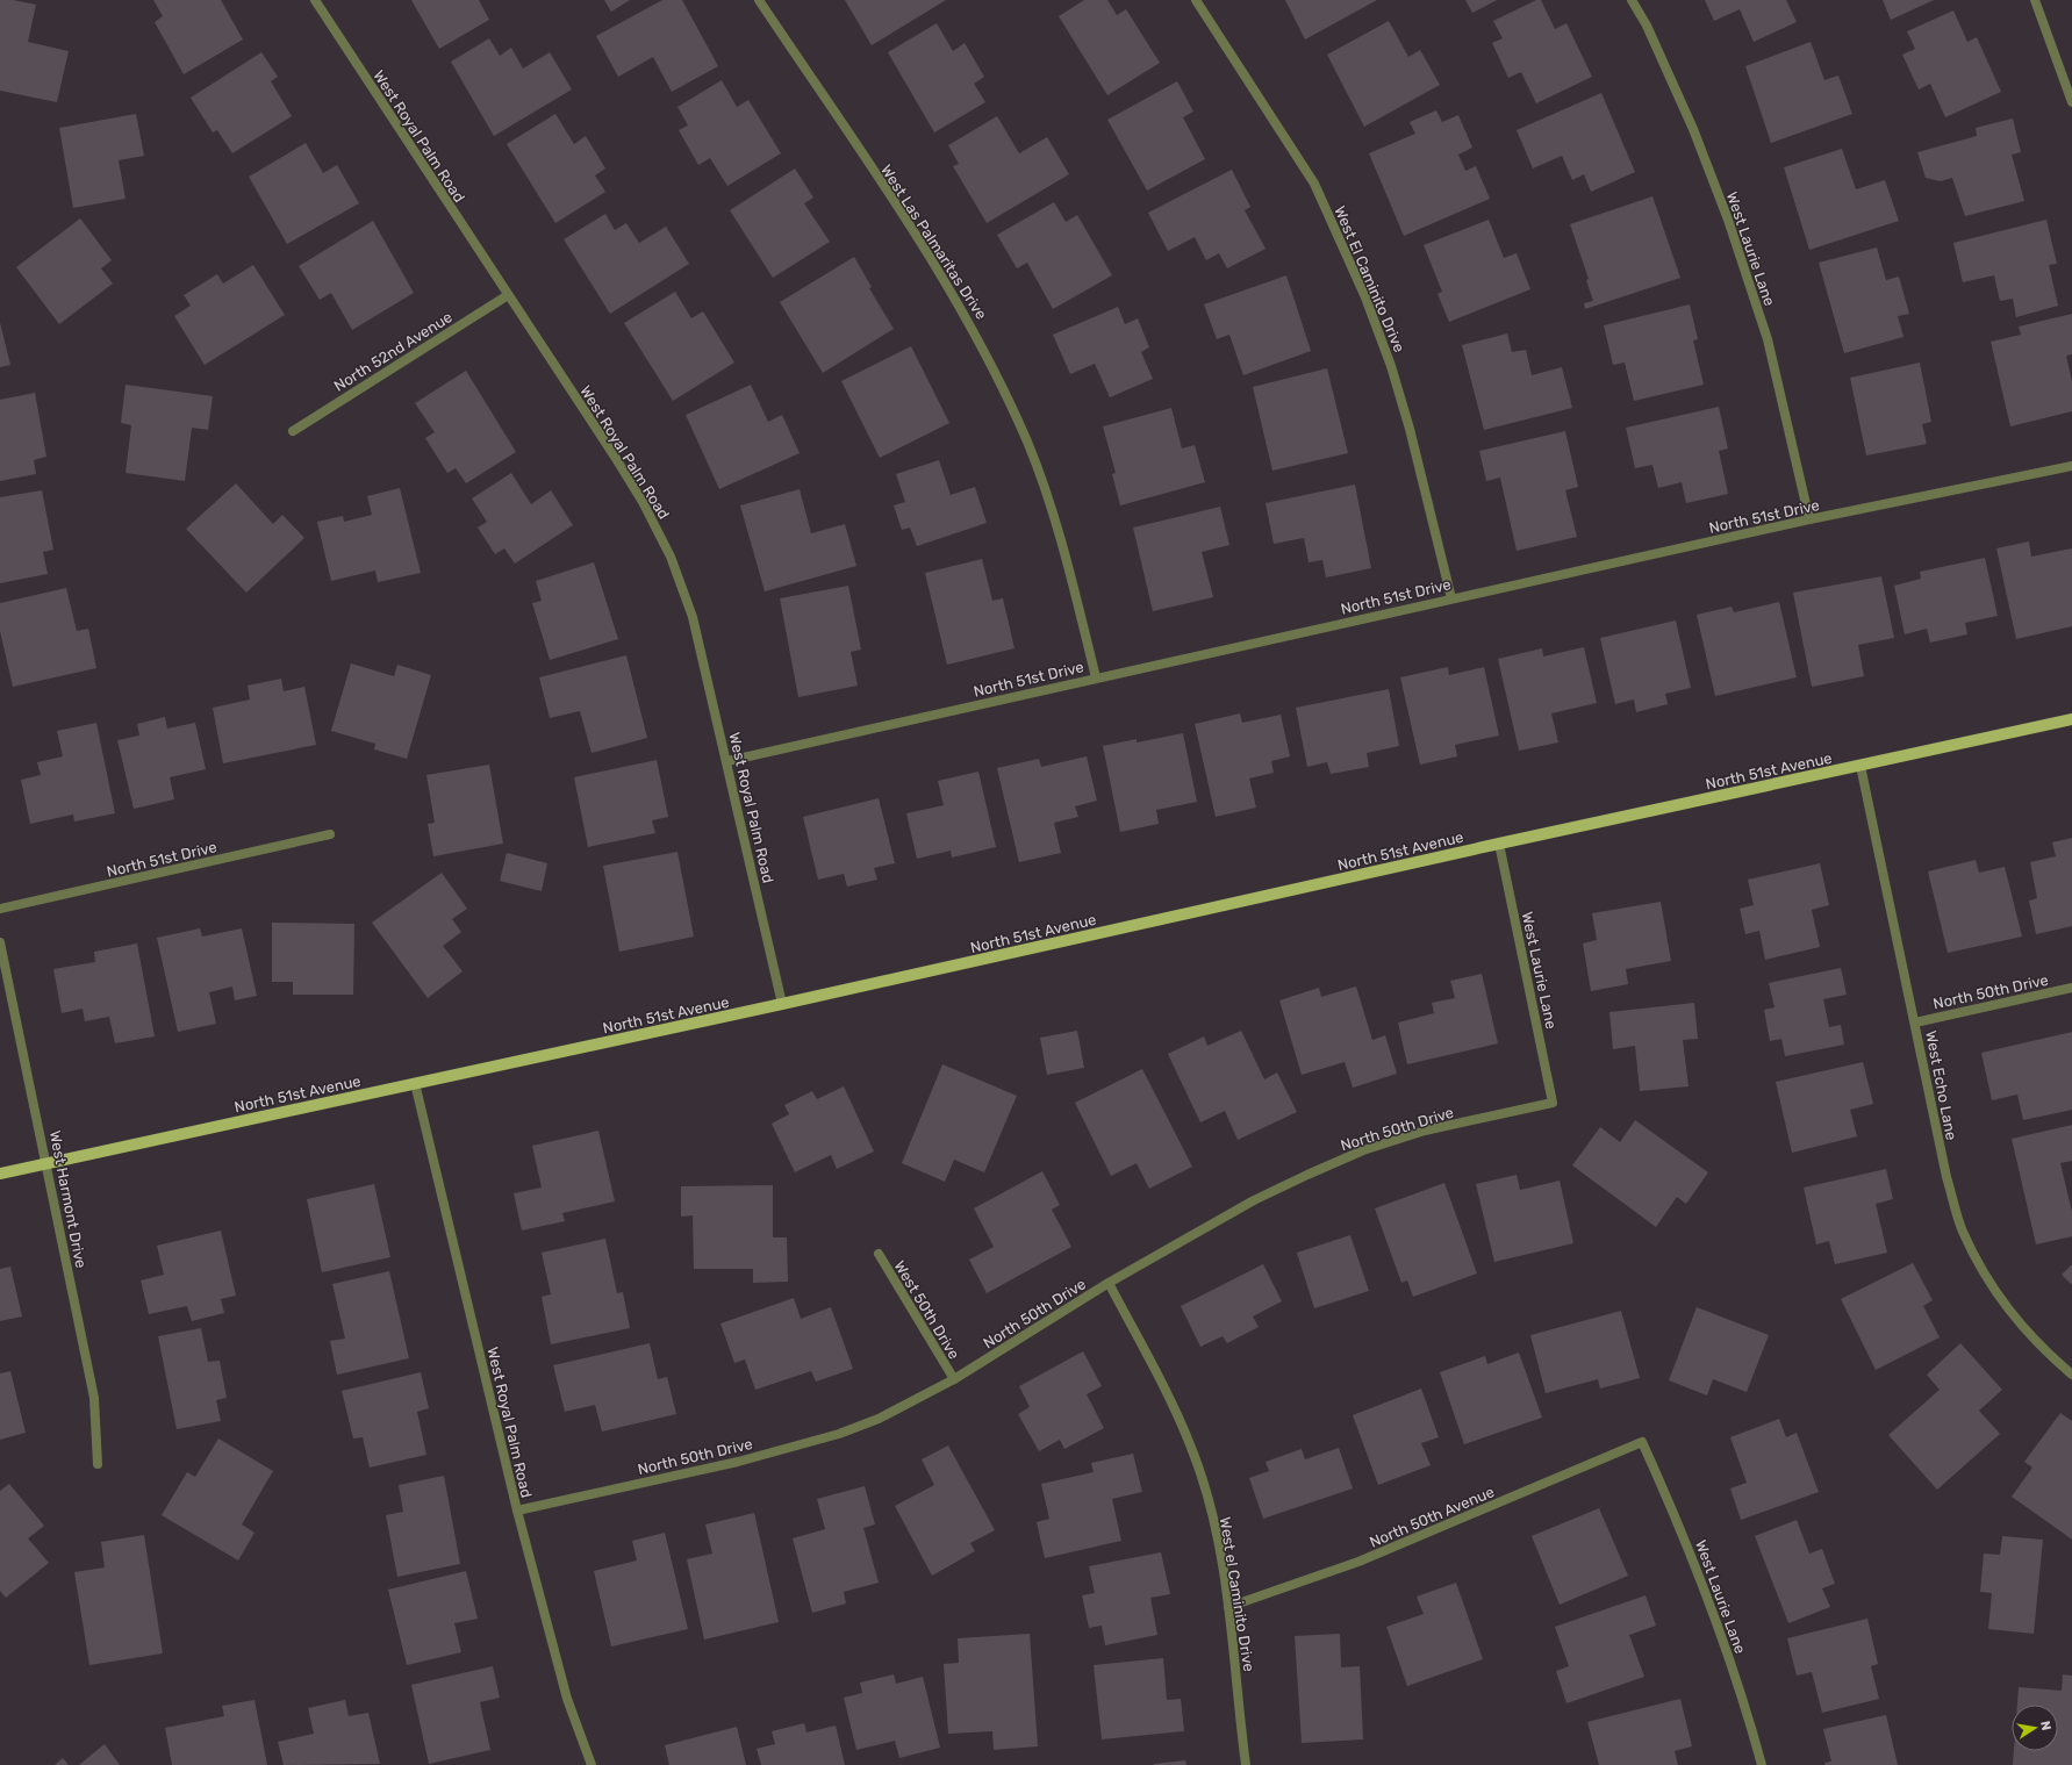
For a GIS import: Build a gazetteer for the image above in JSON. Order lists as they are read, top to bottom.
{
  "streets": {
    "main road": ["North 51st Avenue"],
    "street": [
      "West Royal Palm Road",
      "West Las Palmaritas Drive",
      "West Laurie Lane",
      "West El Caminito Drive",
      "North 52nd Avenue",
      "North 51st Drive",
      "North 50th Drive",
      "West Echo Lane",
      "West Harmont Drive",
      "West 50th Drive",
      "North 50th Avenue",
      "West el Caminito Drive"
    ]
  },
  "crossings": [
    ["West Royal Palm Road", "North 52nd Avenue"],
    ["West Royal Palm Road", "North 51st Drive"],
    ["West Royal Palm Road", "North 51st Avenue"],
    ["West Royal Palm Road", "North 50th Drive"],
    ["West Las Palmaritas Drive", "North 51st Drive"],
    ["West Laurie Lane", "North 51st Drive"],
    ["West Laurie Lane", "North 51st Avenue"],
    ["West Laurie Lane", "North 50th Drive"],
    ["West Laurie Lane", "North 50th Avenue"],
    ["West El Caminito Drive", "North 51st Drive"],
    ["North 51st Avenue", "West Echo Lane"],
    ["North 51st Avenue", "West Harmont Drive"],
    ["North 50th Drive", "West Echo Lane"],
    ["North 50th Drive", "West 50th Drive"],
    ["North 50th Drive", "West el Caminito Drive"],
    ["North 50th Avenue", "West el Caminito Drive"]
  ],
  "north": "right"
}
